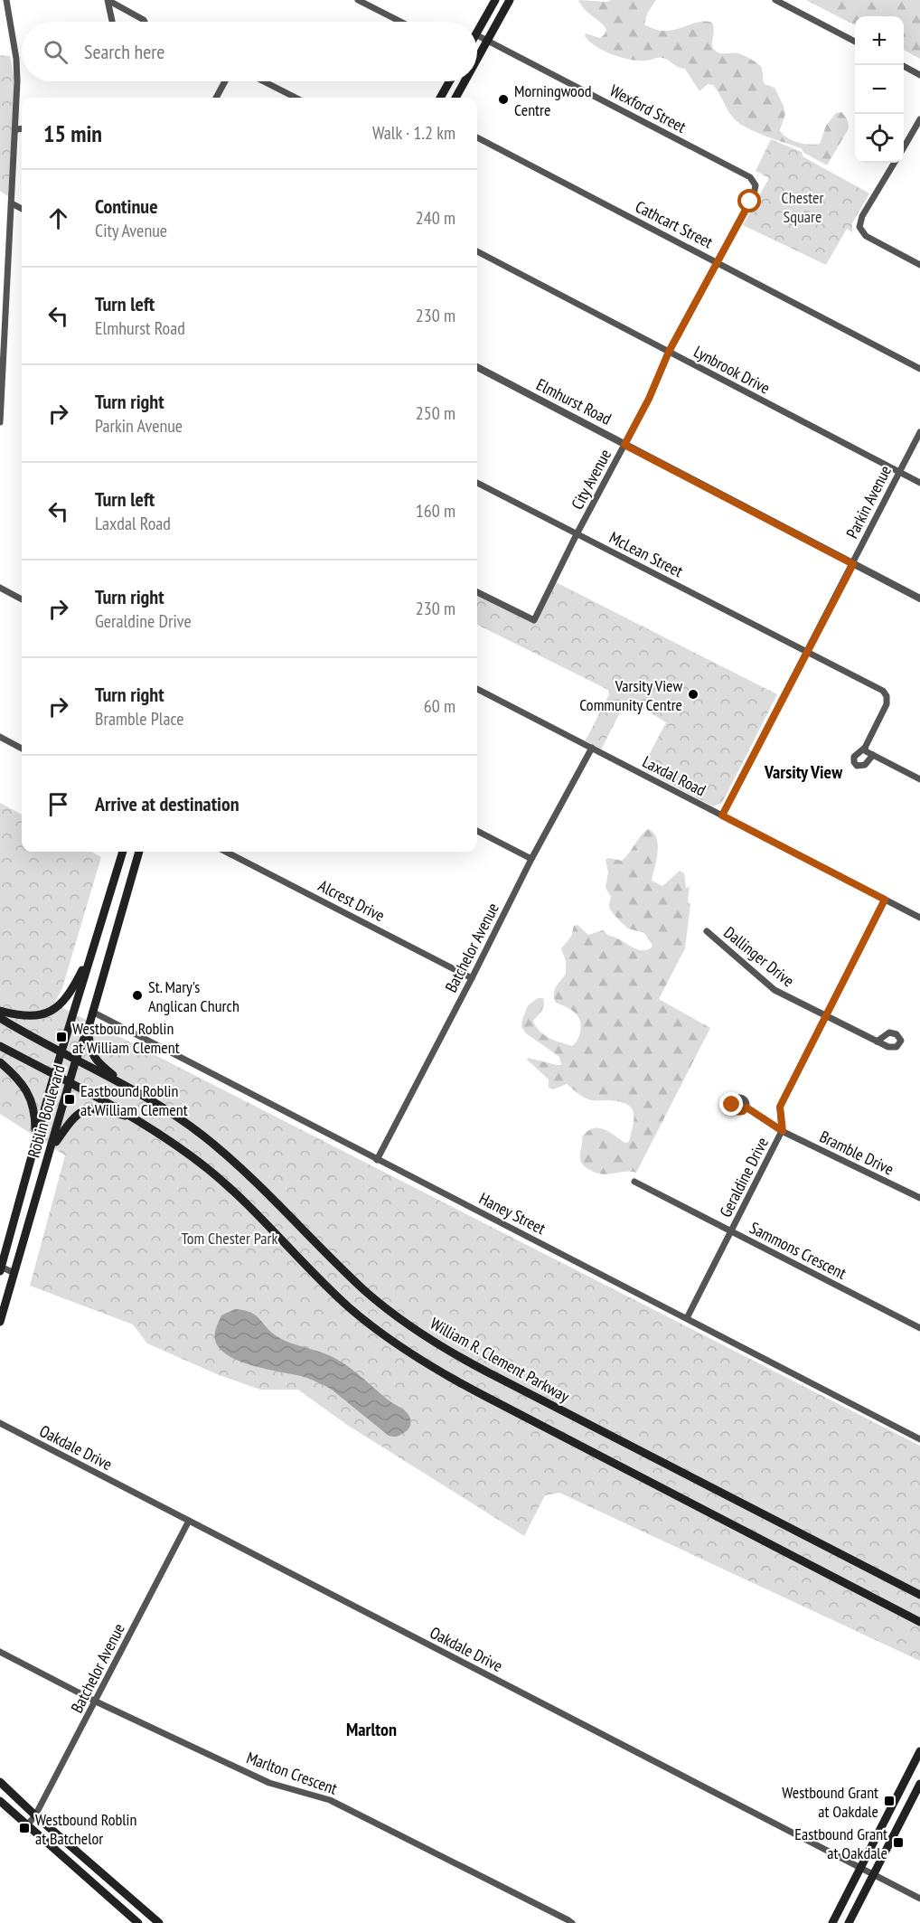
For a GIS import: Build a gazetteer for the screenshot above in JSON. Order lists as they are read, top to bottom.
{
  "streets": {
    "main road": ["Roblin Boulevard", "William R. Clement Parkway"],
    "street": [
      "Wexford Street",
      "Cathcart Street",
      "Lynbrook Drive",
      "Elmhurst Road",
      "City Avenue",
      "Parkin Avenue",
      "McLean Street",
      "Laxdal Road",
      "Alcrest Drive",
      "Batchelor Avenue",
      "Dallinger Drive",
      "Bramble Drive",
      "Geraldine Drive",
      "Haney Street",
      "Sammons Crescent",
      "Oakdale Drive",
      "Marlton Crescent"
    ]
  },
  "crossings": [
    ["Wexford Street", "City Avenue"],
    ["Cathcart Street", "City Avenue"],
    ["Lynbrook Drive", "City Avenue"],
    ["Lynbrook Drive", "Parkin Avenue"],
    ["Elmhurst Road", "City Avenue"],
    ["Elmhurst Road", "Parkin Avenue"],
    ["City Avenue", "McLean Street"],
    ["Parkin Avenue", "McLean Street"],
    ["Parkin Avenue", "Laxdal Road"],
    ["Laxdal Road", "Batchelor Avenue"],
    ["Laxdal Road", "Geraldine Drive"],
    ["Alcrest Drive", "Batchelor Avenue"],
    ["Batchelor Avenue", "Haney Street"],
    ["Batchelor Avenue", "Oakdale Drive"],
    ["Batchelor Avenue", "Marlton Crescent"],
    ["Dallinger Drive", "Geraldine Drive"],
    ["Roblin Boulevard", "Haney Street"],
    ["Roblin Boulevard", "William R. Clement Parkway"],
    ["Bramble Drive", "Geraldine Drive"],
    ["Geraldine Drive", "Haney Street"],
    ["Geraldine Drive", "Sammons Crescent"]
  ],
  "districts": ["Varsity View", "Marlton"],
  "parks": ["Chester Square", "Tom Chester Park"],
  "places": {
    "other": ["Morningwood Centre", "Varsity View Community Centre", "St. Mary's Anglican Church"],
    "transit": [
      "Westbound Roblin at William Clement",
      "Eastbound Roblin at William Clement",
      "Westbound Grant at Oakdale",
      "Westbound Roblin at Batchelor",
      "Eastbound Grant at Oakdale"
    ]
  },
  "page": {
    "map_buttons": ["+", "−"],
    "search": "Search here",
    "heading": ["15 min", "Walk · 1.2 km"],
    "list": [
      ["Continue", "City Avenue", "240 m"],
      ["Turn left", "Elmhurst Road", "230 m"],
      ["Turn right", "Parkin Avenue", "250 m"],
      ["Turn left", "Laxdal Road", "160 m"],
      ["Turn right", "Geraldine Drive", "230 m"],
      ["Turn right", "Bramble Place", "60 m"],
      "Arrive at destination"
    ]
  }
}
